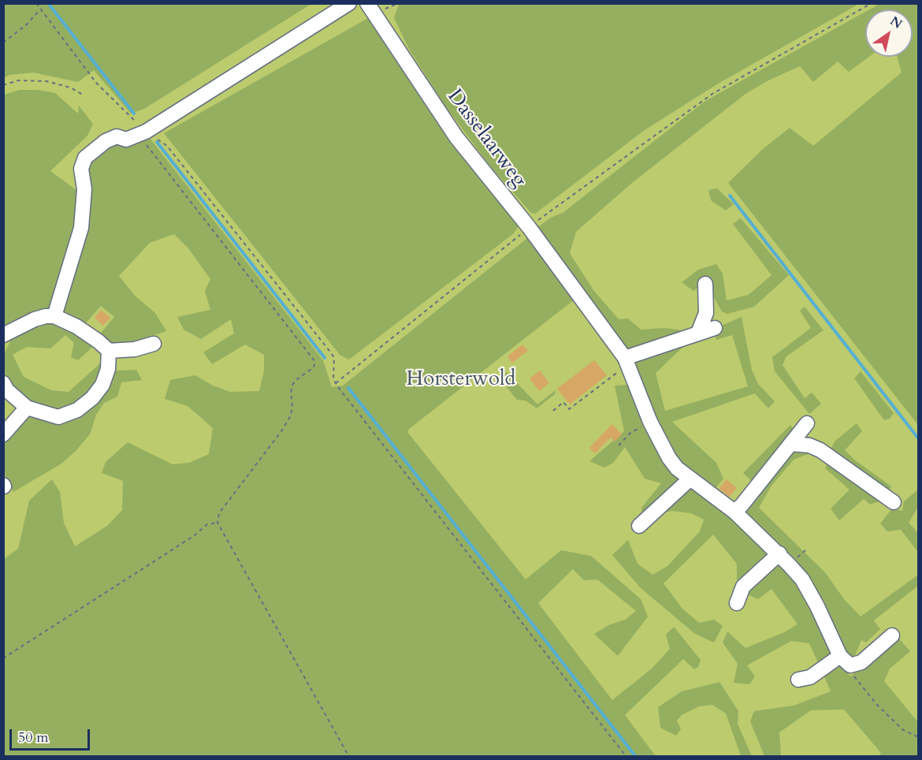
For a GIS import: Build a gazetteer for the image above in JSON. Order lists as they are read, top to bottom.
{
  "streets": {
    "street": ["Dasselaarweg"]
  },
  "parks": ["Horsterwold"],
  "scale_bar": "50 m",
  "north": "top right"
}
